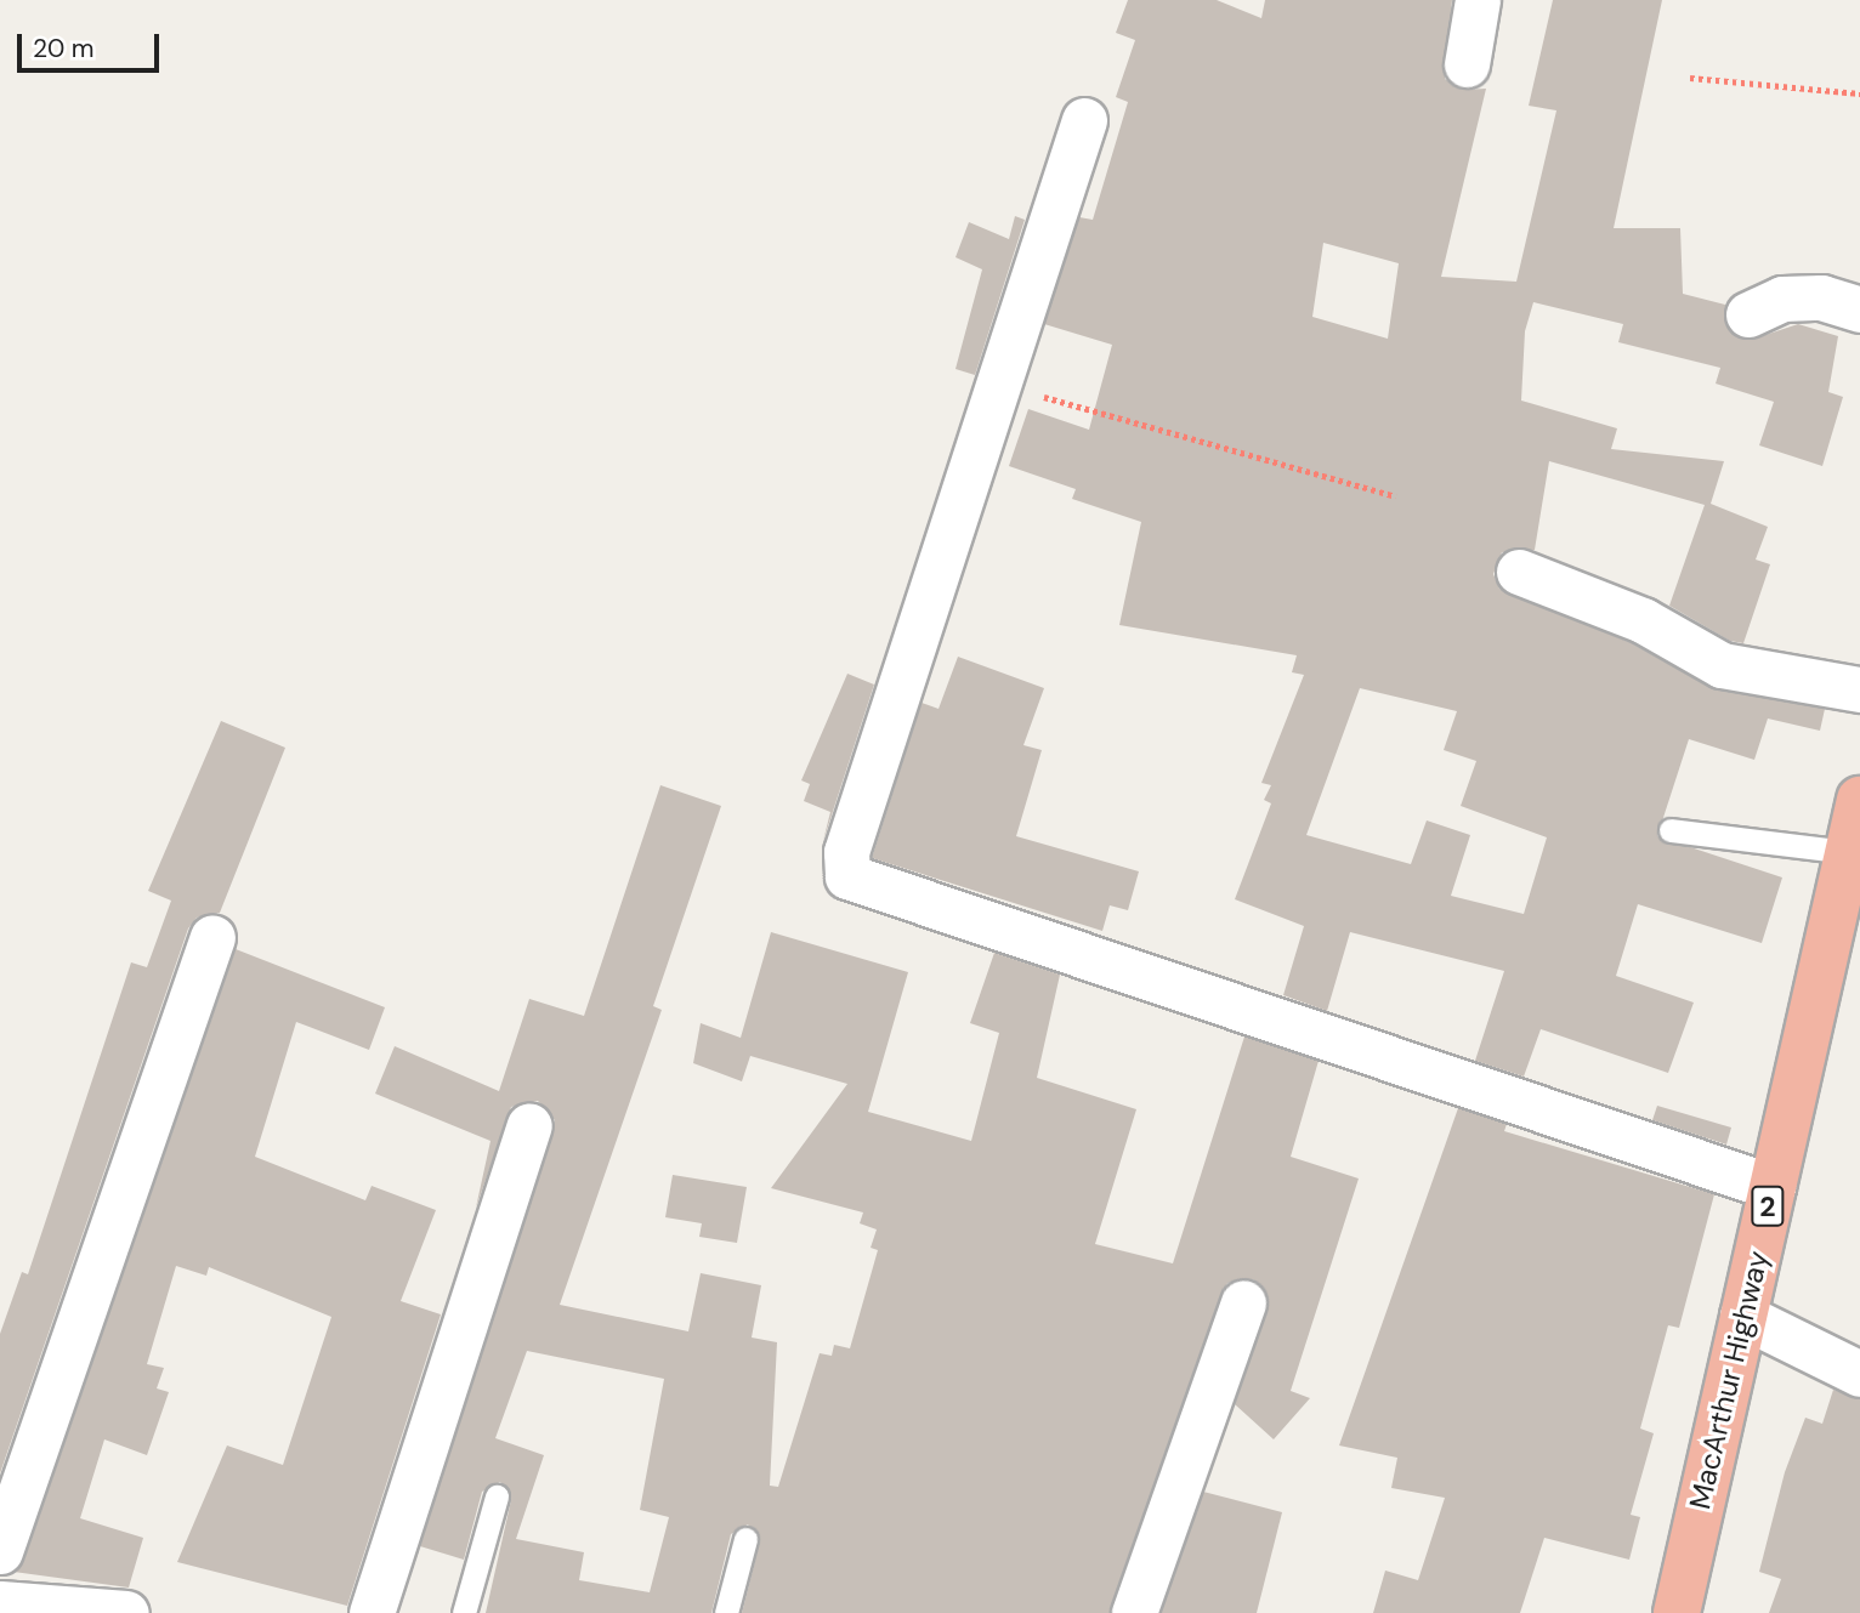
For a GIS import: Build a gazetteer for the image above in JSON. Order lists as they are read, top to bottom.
{
  "streets": {
    "highway": ["2", "MacArthur Highway"]
  },
  "scale_bar": "20 m"
}
